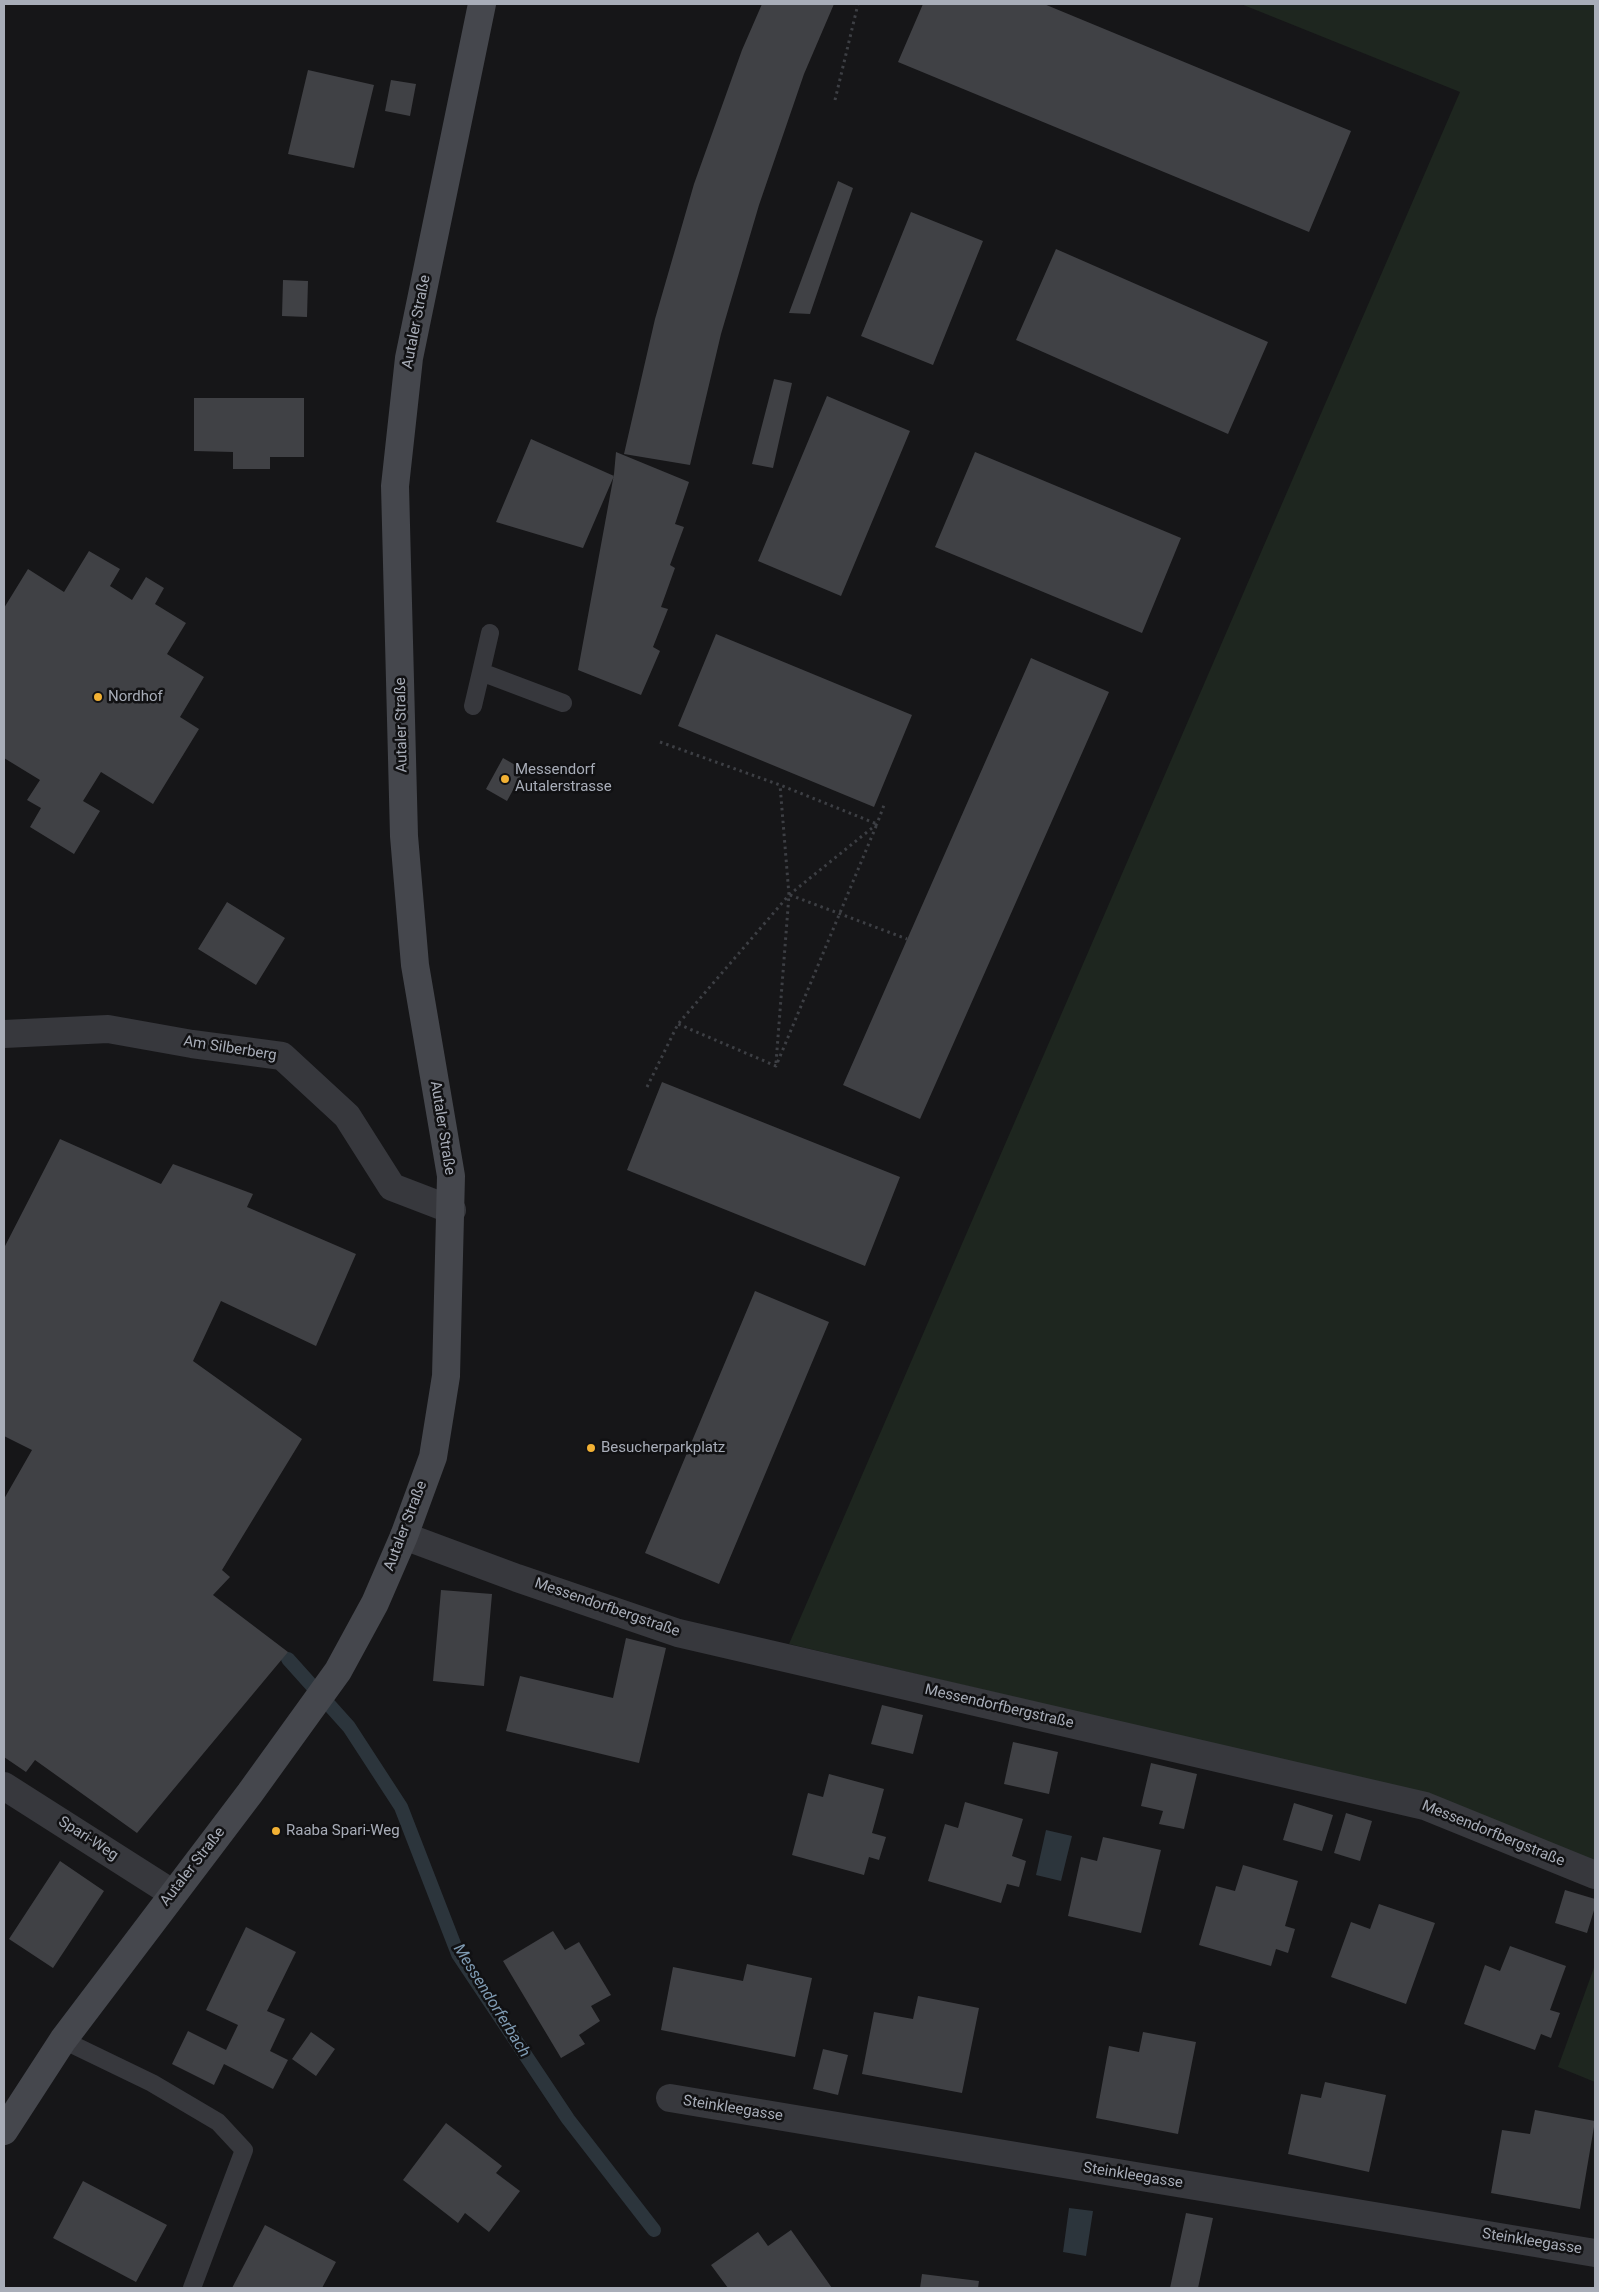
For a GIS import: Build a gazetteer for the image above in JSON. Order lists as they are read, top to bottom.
{
  "streets": {
    "main road": ["Autaler Straße"],
    "street": [
      "Am Silberberg",
      "Messendorfbergstraße",
      "Spari-Weg",
      "Steinkleegasse"
    ]
  },
  "crossings": [
    ["Autaler Straße", "Am Silberberg"],
    ["Autaler Straße", "Messendorfbergstraße"],
    ["Autaler Straße", "Spari-Weg"]
  ],
  "water": ["Messendorferbach"],
  "places": [
    "Nordhof",
    "Messendorf Autalerstrasse",
    "Besucherparkplatz",
    "Raaba Spari-Weg"
  ]
}
